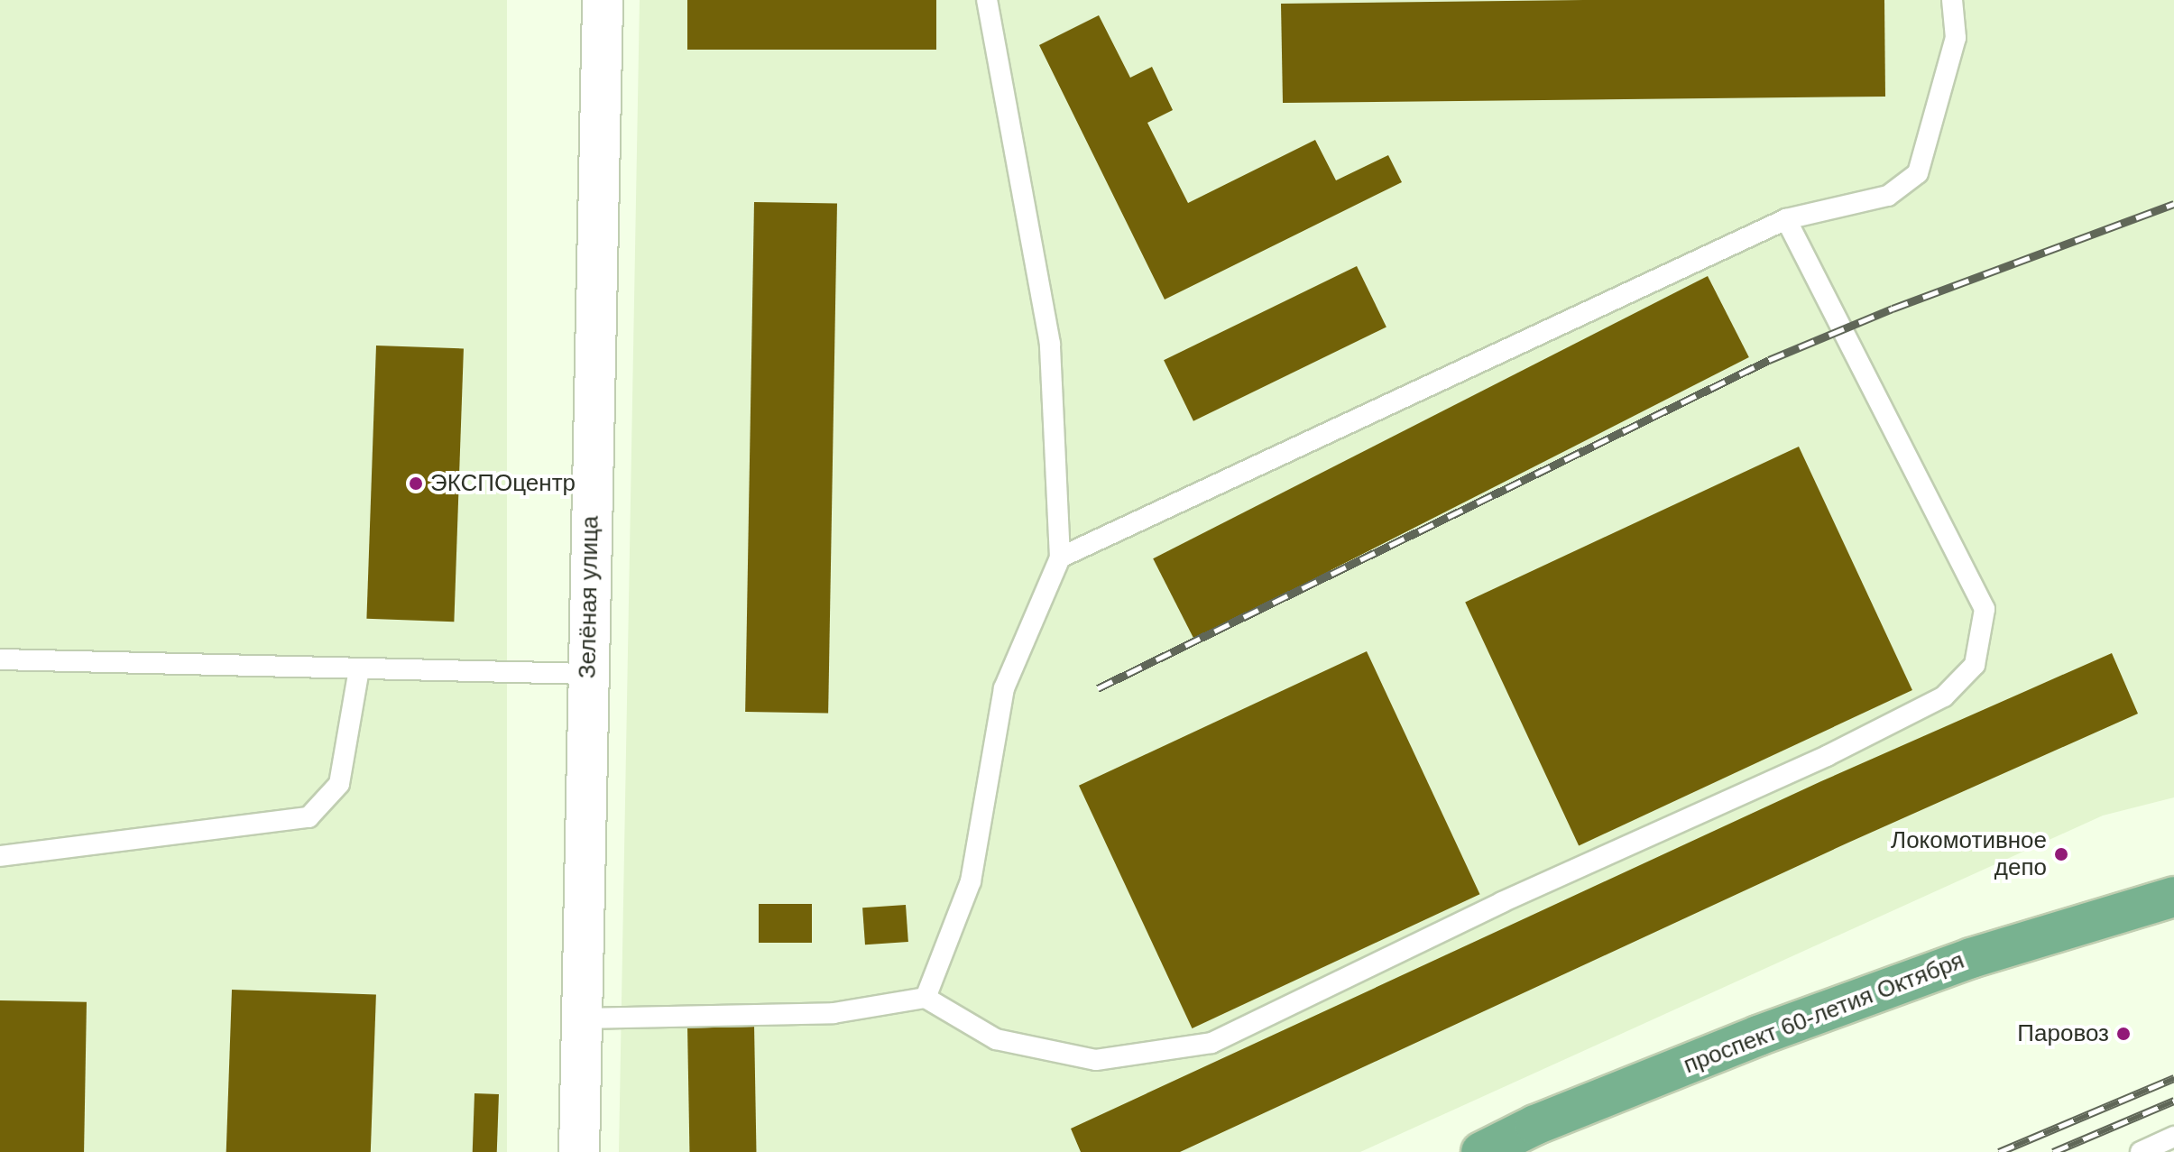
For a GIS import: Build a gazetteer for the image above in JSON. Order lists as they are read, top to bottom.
{
  "streets": {
    "highway": ["проспект 60-летия Октября"],
    "street": ["Зелёная улица"]
  },
  "places": ["ЭКСПОцентр", "Локомотивное депо", "Паровоз"]
}
